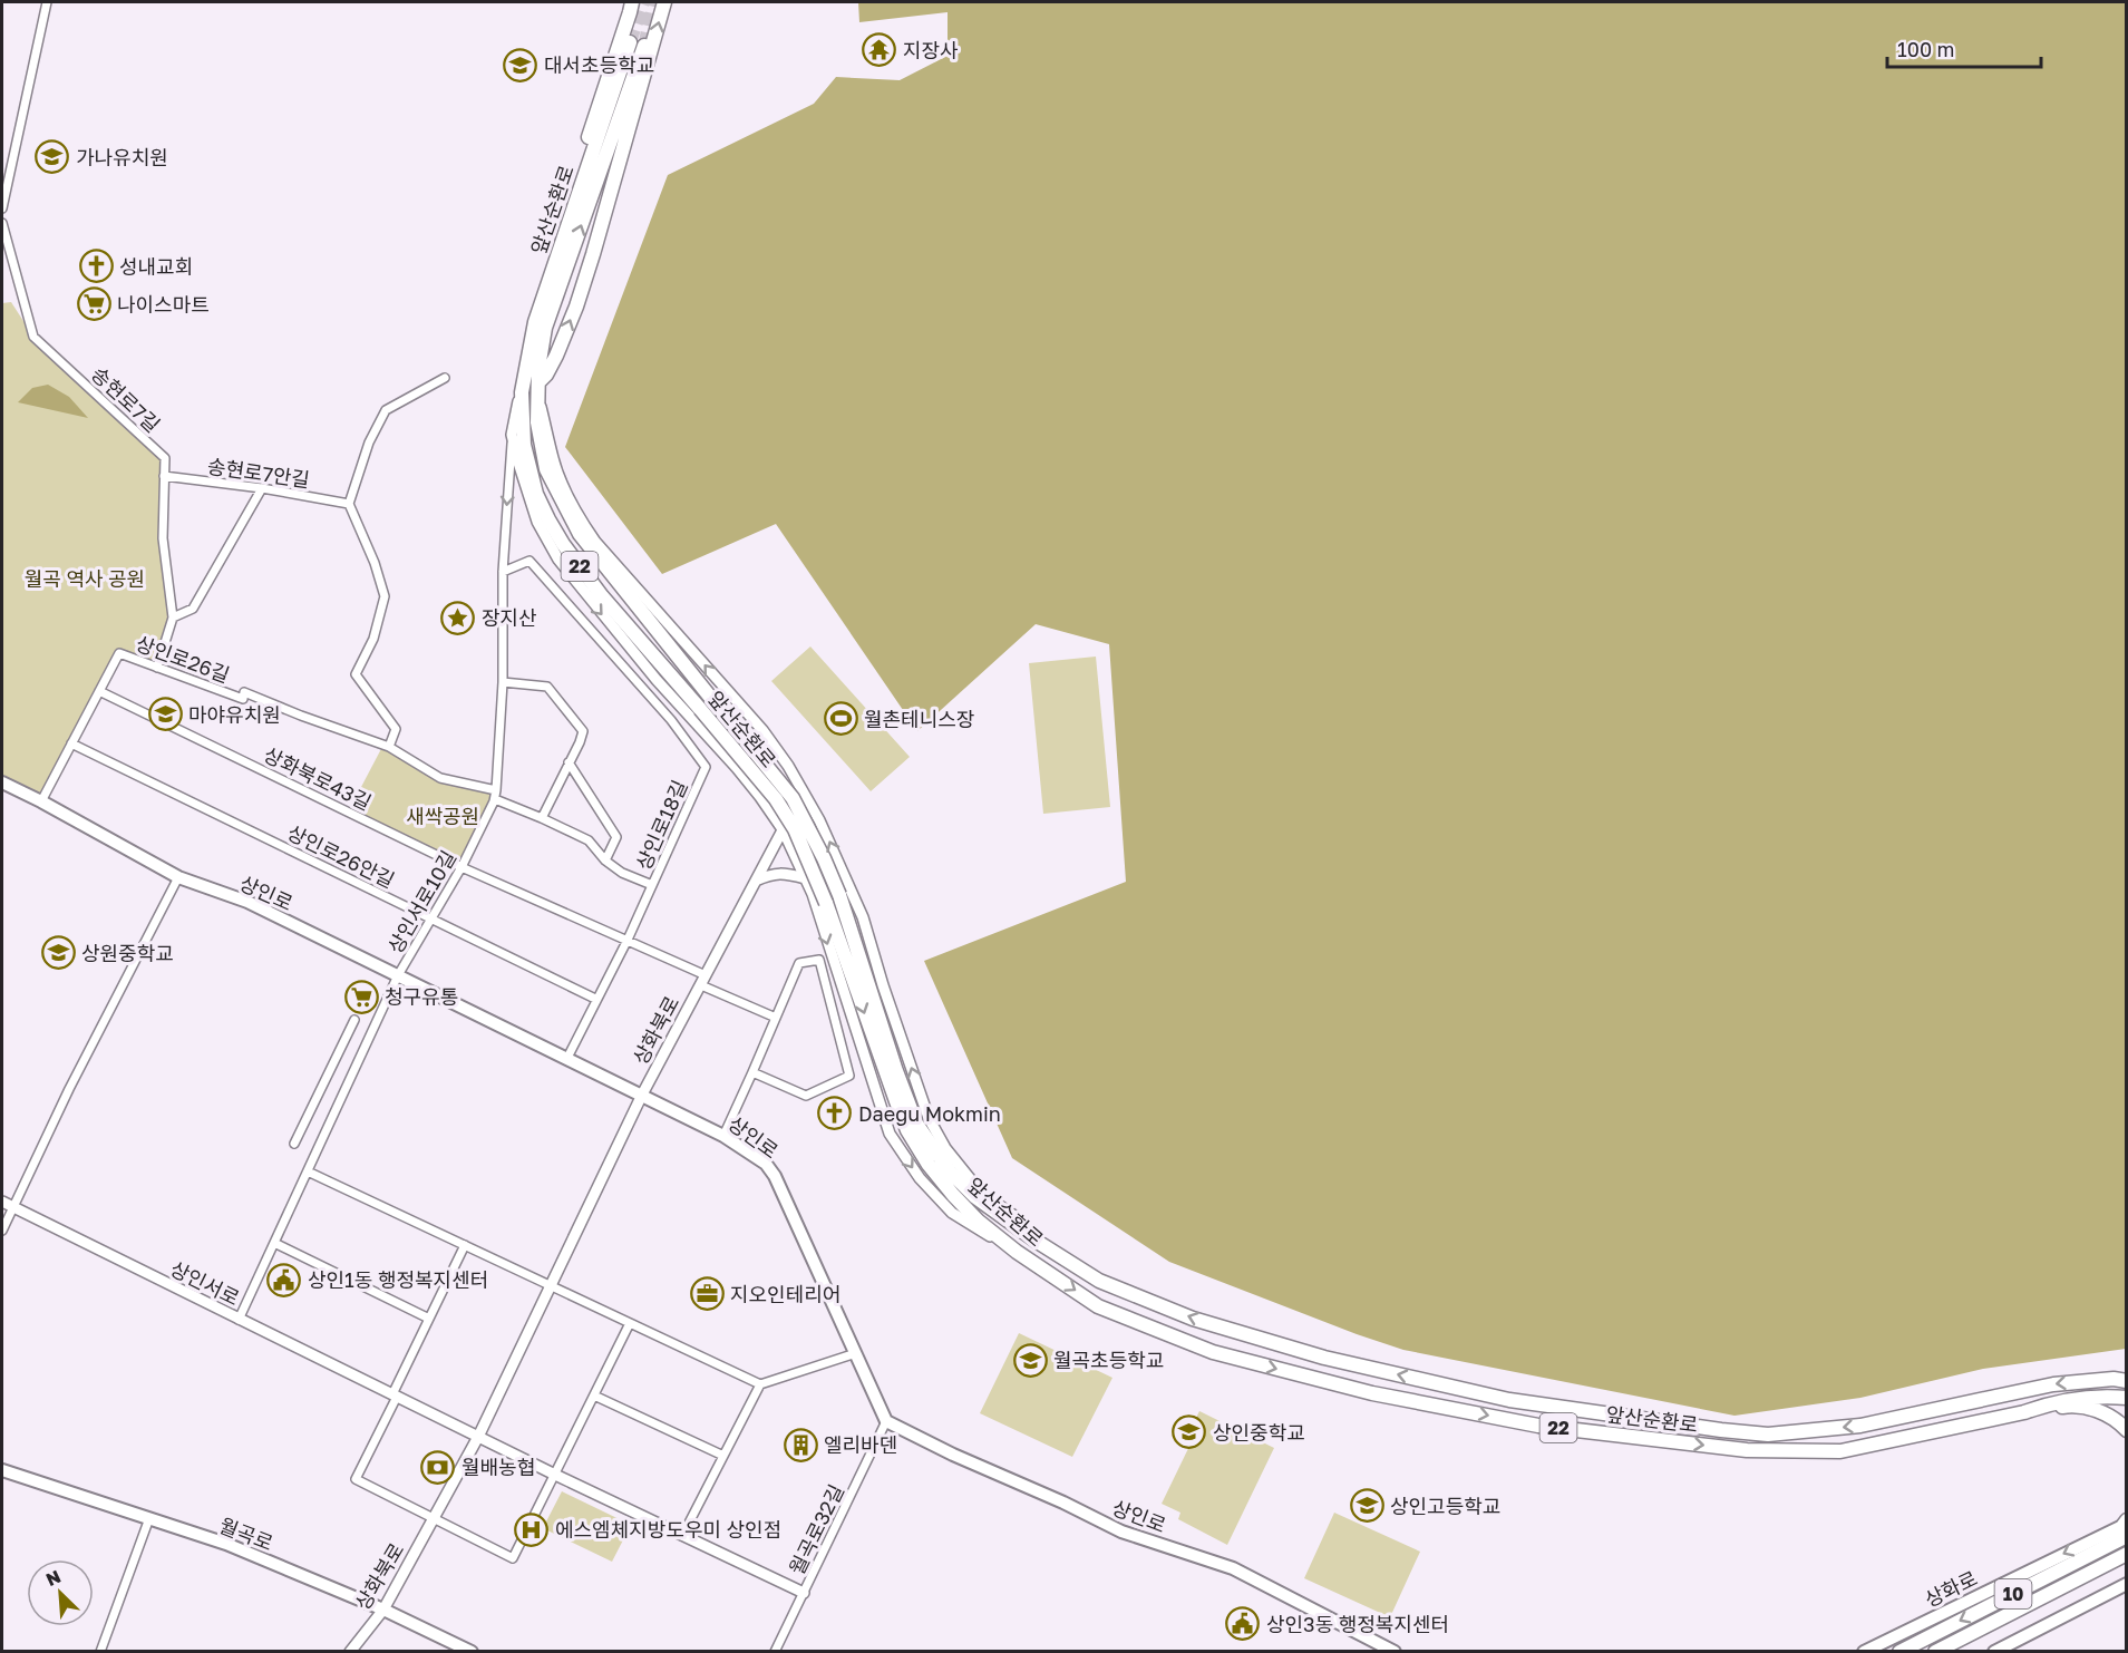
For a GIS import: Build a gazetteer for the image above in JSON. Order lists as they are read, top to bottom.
{
  "streets": {
    "highway": ["앞산순환로", "22", "10"],
    "main road": ["상인로", "월곡로", "상화로"],
    "street": [
      "송현로7길",
      "송현로7안길",
      "상인로26길",
      "상화북로43길",
      "상인로18길",
      "상인로26안길",
      "상인서로10길",
      "상화북로",
      "상인서로",
      "월곡로32길"
    ]
  },
  "crossings": [
    ["송현로7길", "송현로7안길"],
    ["송현로7길", "상인로26길"],
    ["상인로26길", "상화북로43길"],
    ["상인로26길", "상인로18길"],
    ["상인로26길", "상인로26안길"],
    ["상인로26길", "상인로"],
    ["상인로26길", "상인서로10길"],
    ["상화북로43길", "상인로18길"],
    ["상화북로43길", "상인서로10길"],
    ["상화북로43길", "상화북로"],
    ["상인로18길", "상인로26안길"],
    ["상인로18길", "상인로"],
    ["상인로18길", "상인서로10길"],
    ["상인로26안길", "상인서로10길"],
    ["상인로", "상인서로10길"],
    ["상인로", "상화북로"],
    ["상인로", "월곡로32길"],
    ["상인서로10길", "상인서로"],
    ["상화북로", "상인서로"],
    ["상화북로", "월곡로"],
    ["상인서로", "월곡로32길"],
    ["상화로", "10"]
  ],
  "parks": ["월곡 역사 공원", "새싹공원"],
  "places": {
    "temple": ["지장사"],
    "school or university": [
      "대서초등학교",
      "가나유치원",
      "마야유치원",
      "상원중학교",
      "월곡초등학교",
      "상인중학교",
      "상인고등학교"
    ],
    "church": ["성내교회", "Daegu Mokmin"],
    "supermarket": ["나이스마트", "청구유통"],
    "place": ["장지산"],
    "sports": ["월촌테니스장"],
    "public building": ["상인1동 행정복지센터", "상인3동 행정복지센터"],
    "office": ["지오인테리어"],
    "building": ["엘리바덴"],
    "bank": ["월배농협"],
    "hospital": ["에스엠체지방도우미 상인점"]
  },
  "scale_bar": "100 m",
  "north": "top left"
}
